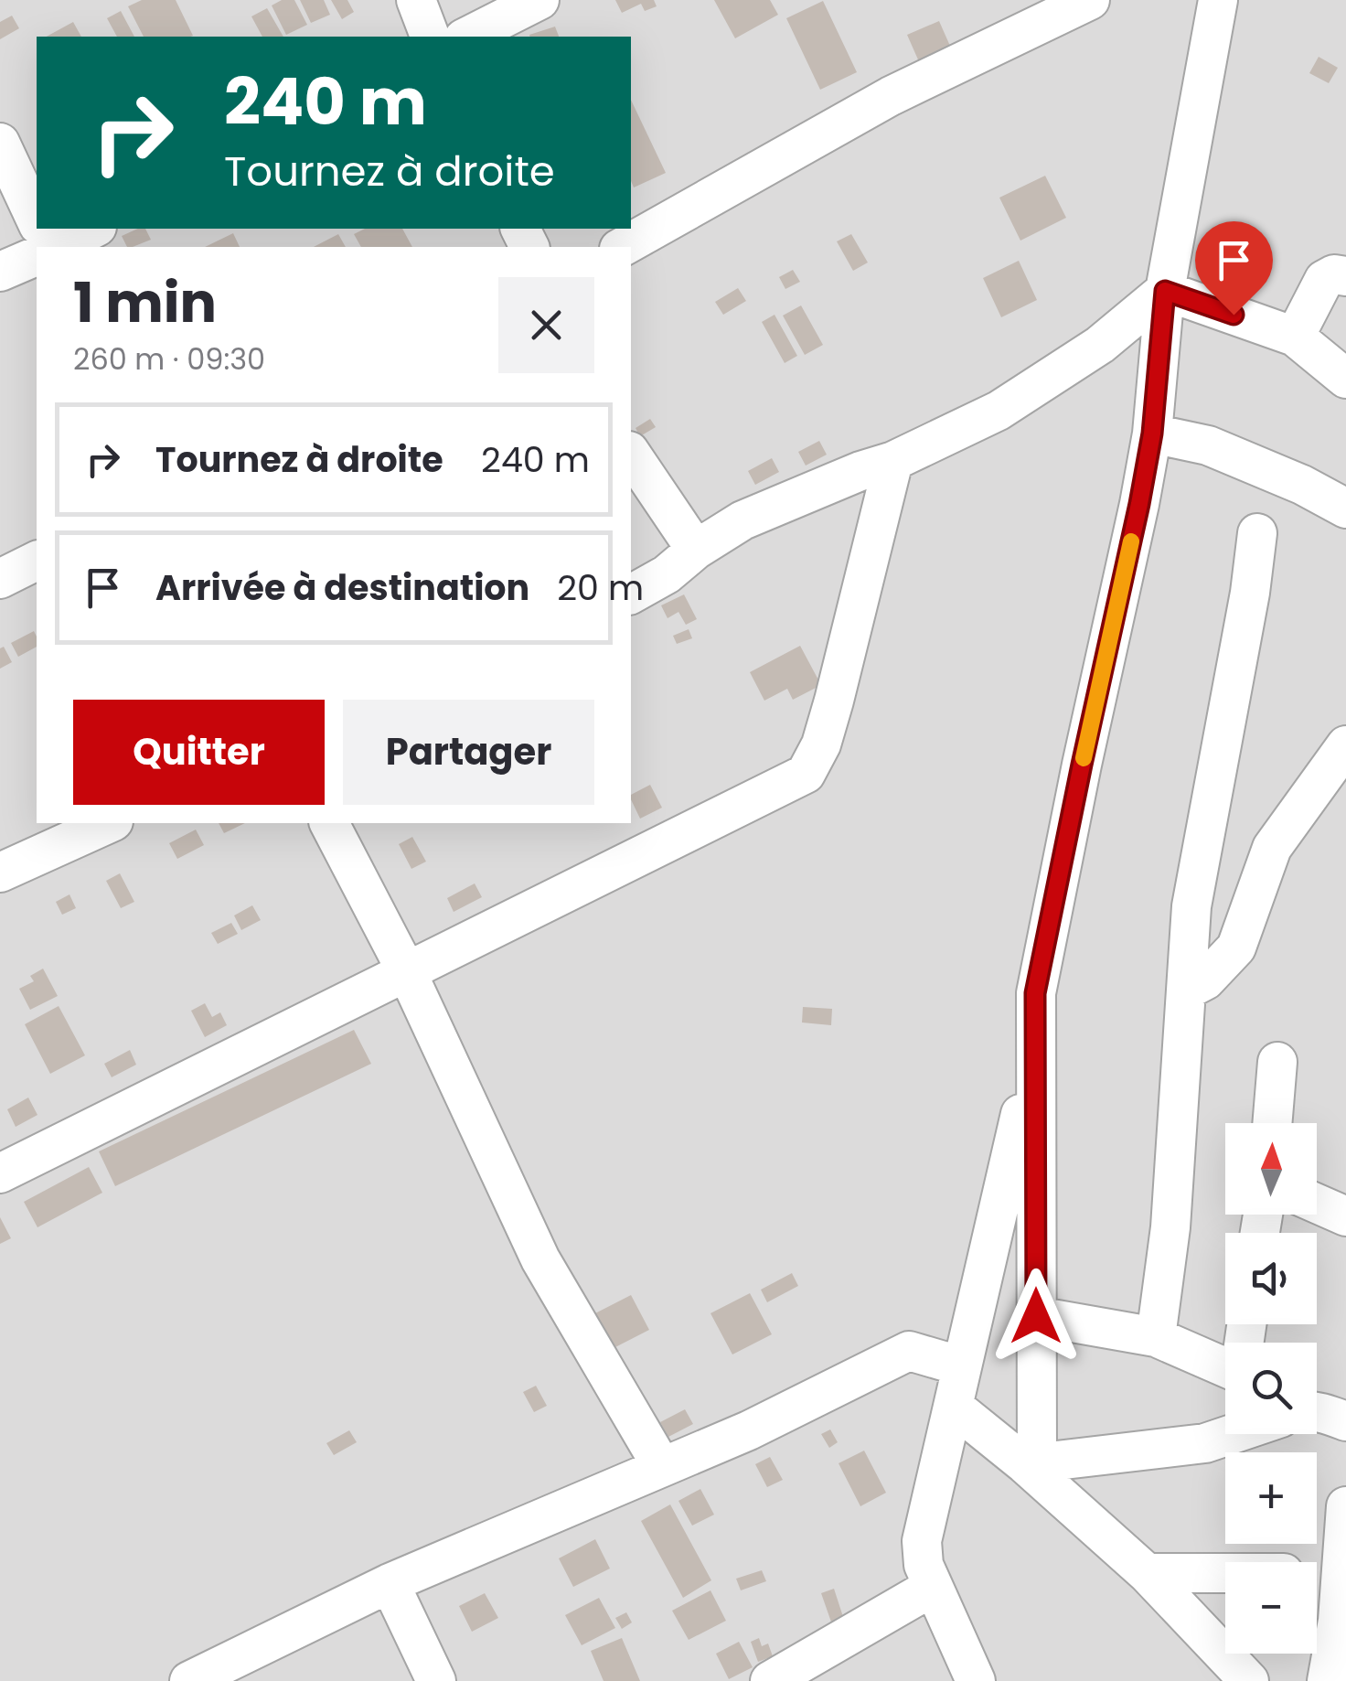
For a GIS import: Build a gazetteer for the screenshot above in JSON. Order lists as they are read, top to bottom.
{
  "north": "top",
  "page": {
    "turn": ["240 m", "Tournez à droite"],
    "heading": ["1 min", "260 m · 09:30"],
    "list": [
      {
        "name": "Tournez à droite",
        "value": "240 m"
      },
      {
        "name": "Arrivée à destination",
        "value": "20 m"
      }
    ],
    "buttons": ["Quitter", "Partager"],
    "map_buttons": ["+", "−"]
  }
}
